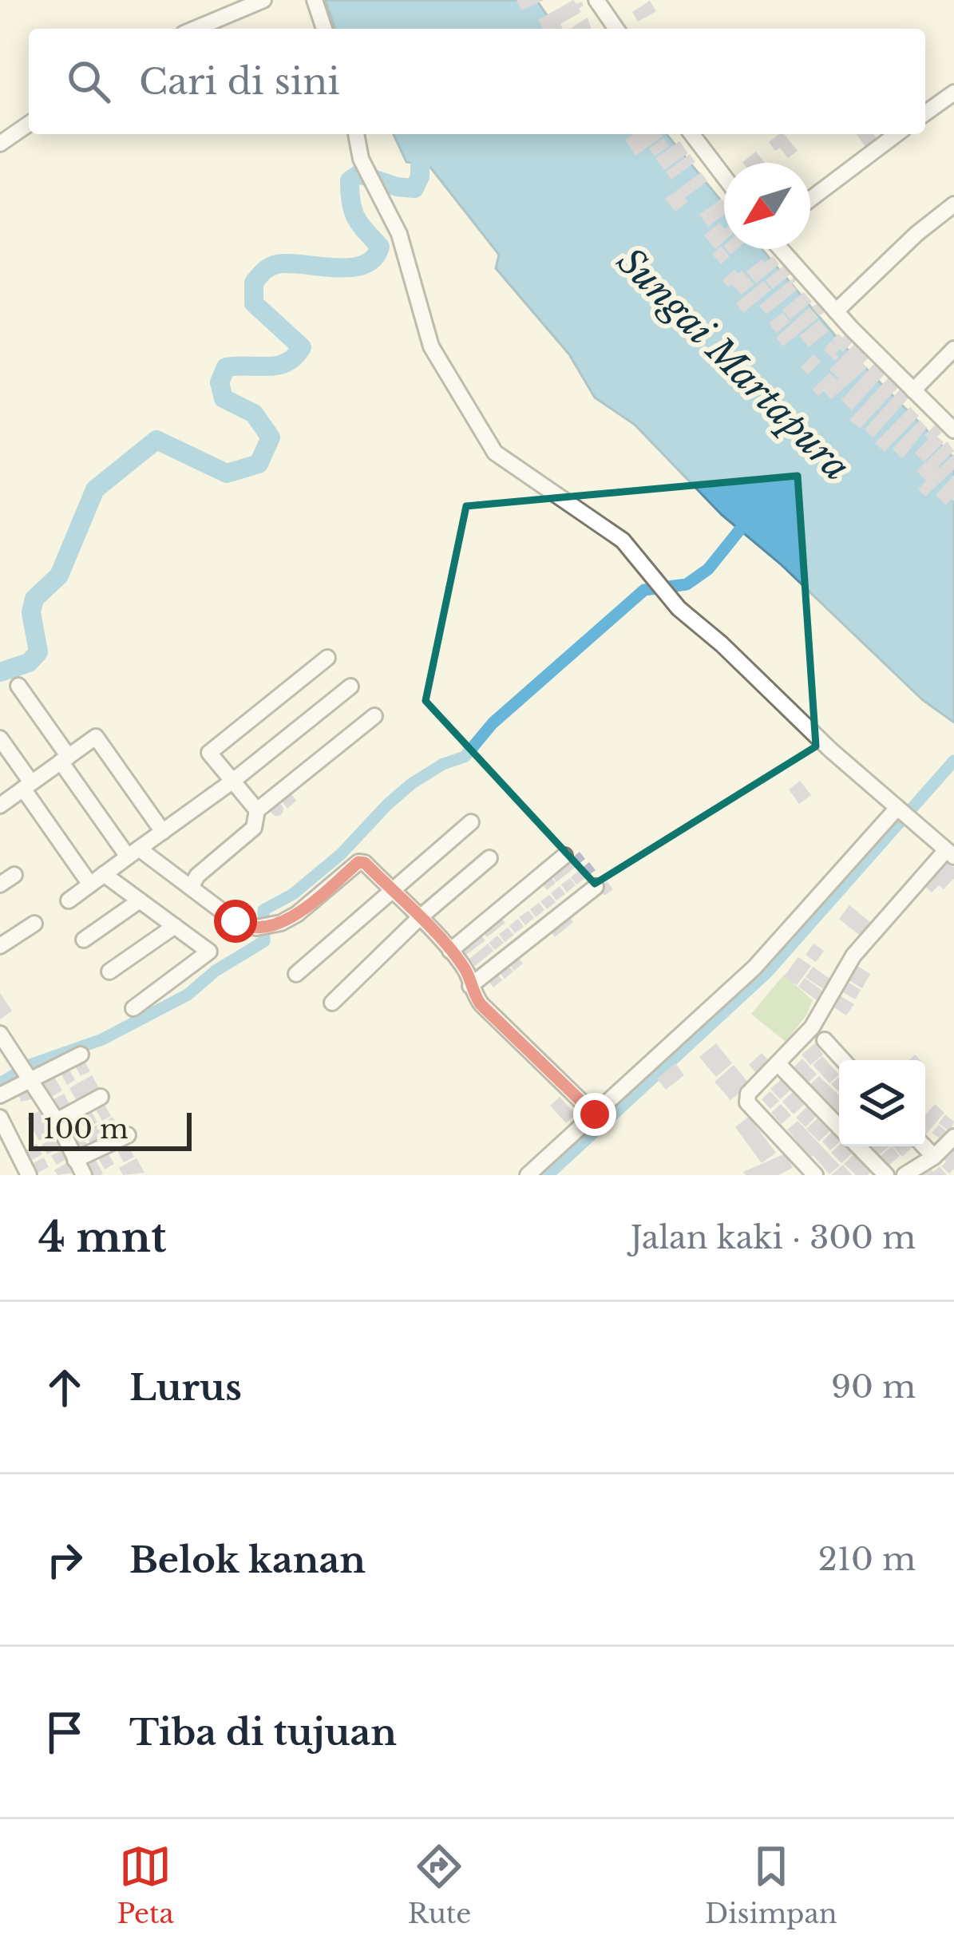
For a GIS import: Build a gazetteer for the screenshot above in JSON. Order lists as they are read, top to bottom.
{
  "water": ["Sungai Martapura"],
  "scale_bar": "100 m",
  "north": "bottom left",
  "page": {
    "search": "Cari di sini",
    "scale": "100 m",
    "heading": ["4 mnt", "Jalan kaki · 300 m"],
    "list": [
      ["Lurus", "90 m"],
      ["Belok kanan", "210 m"],
      "Tiba di tujuan"
    ],
    "nav": ["Peta", "Rute", "Disimpan"]
  }
}
